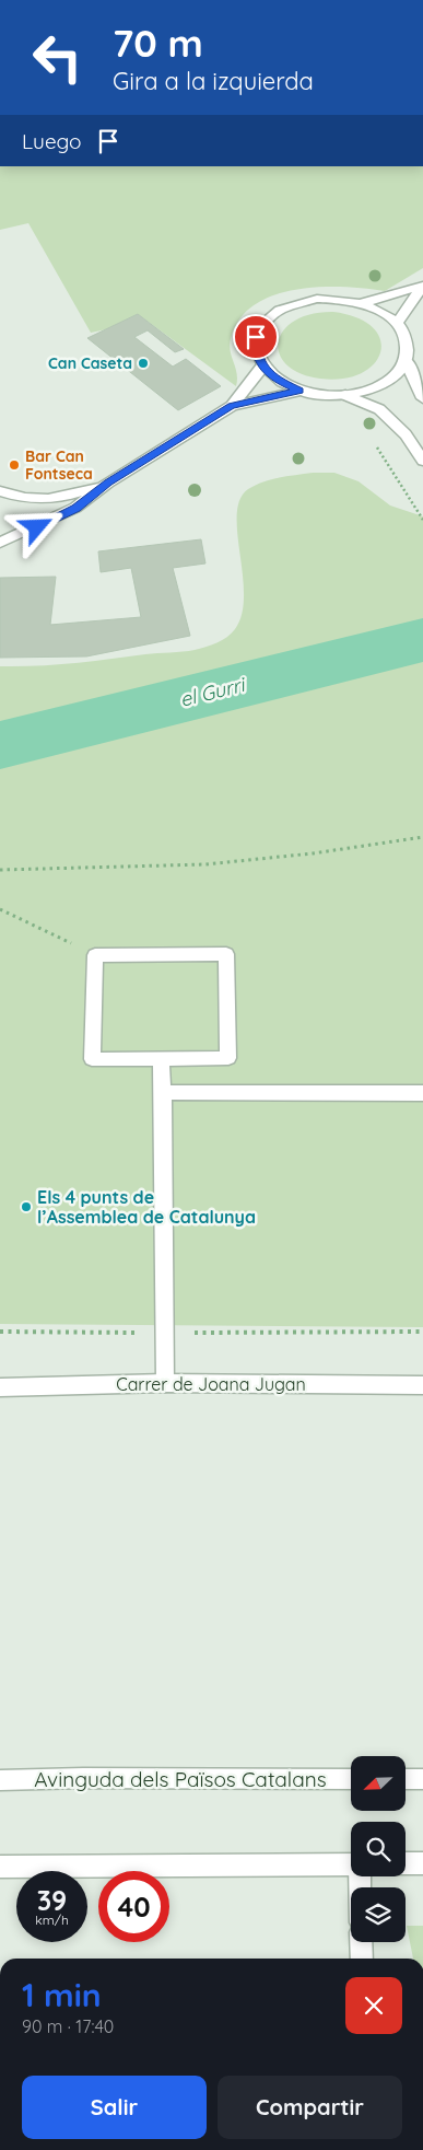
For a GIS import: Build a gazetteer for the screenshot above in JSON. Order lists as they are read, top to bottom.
{
  "streets": {
    "street": ["Carrer de Joana Jugan", "Avinguda dels Països Catalans"]
  },
  "water": ["el Gurri"],
  "places": ["Can Caseta", "Bar Can Fontseca", "Els 4 punts de l’Assemblea de Catalunya"],
  "north": "bottom left",
  "page": {
    "turn": ["70 m", "Gira a la izquierda"],
    "then": "Luego",
    "speed": "39 km/h",
    "limit": "40",
    "heading": ["1 min", "90 m · 17:40"],
    "buttons": ["Salir", "Compartir"]
  }
}
